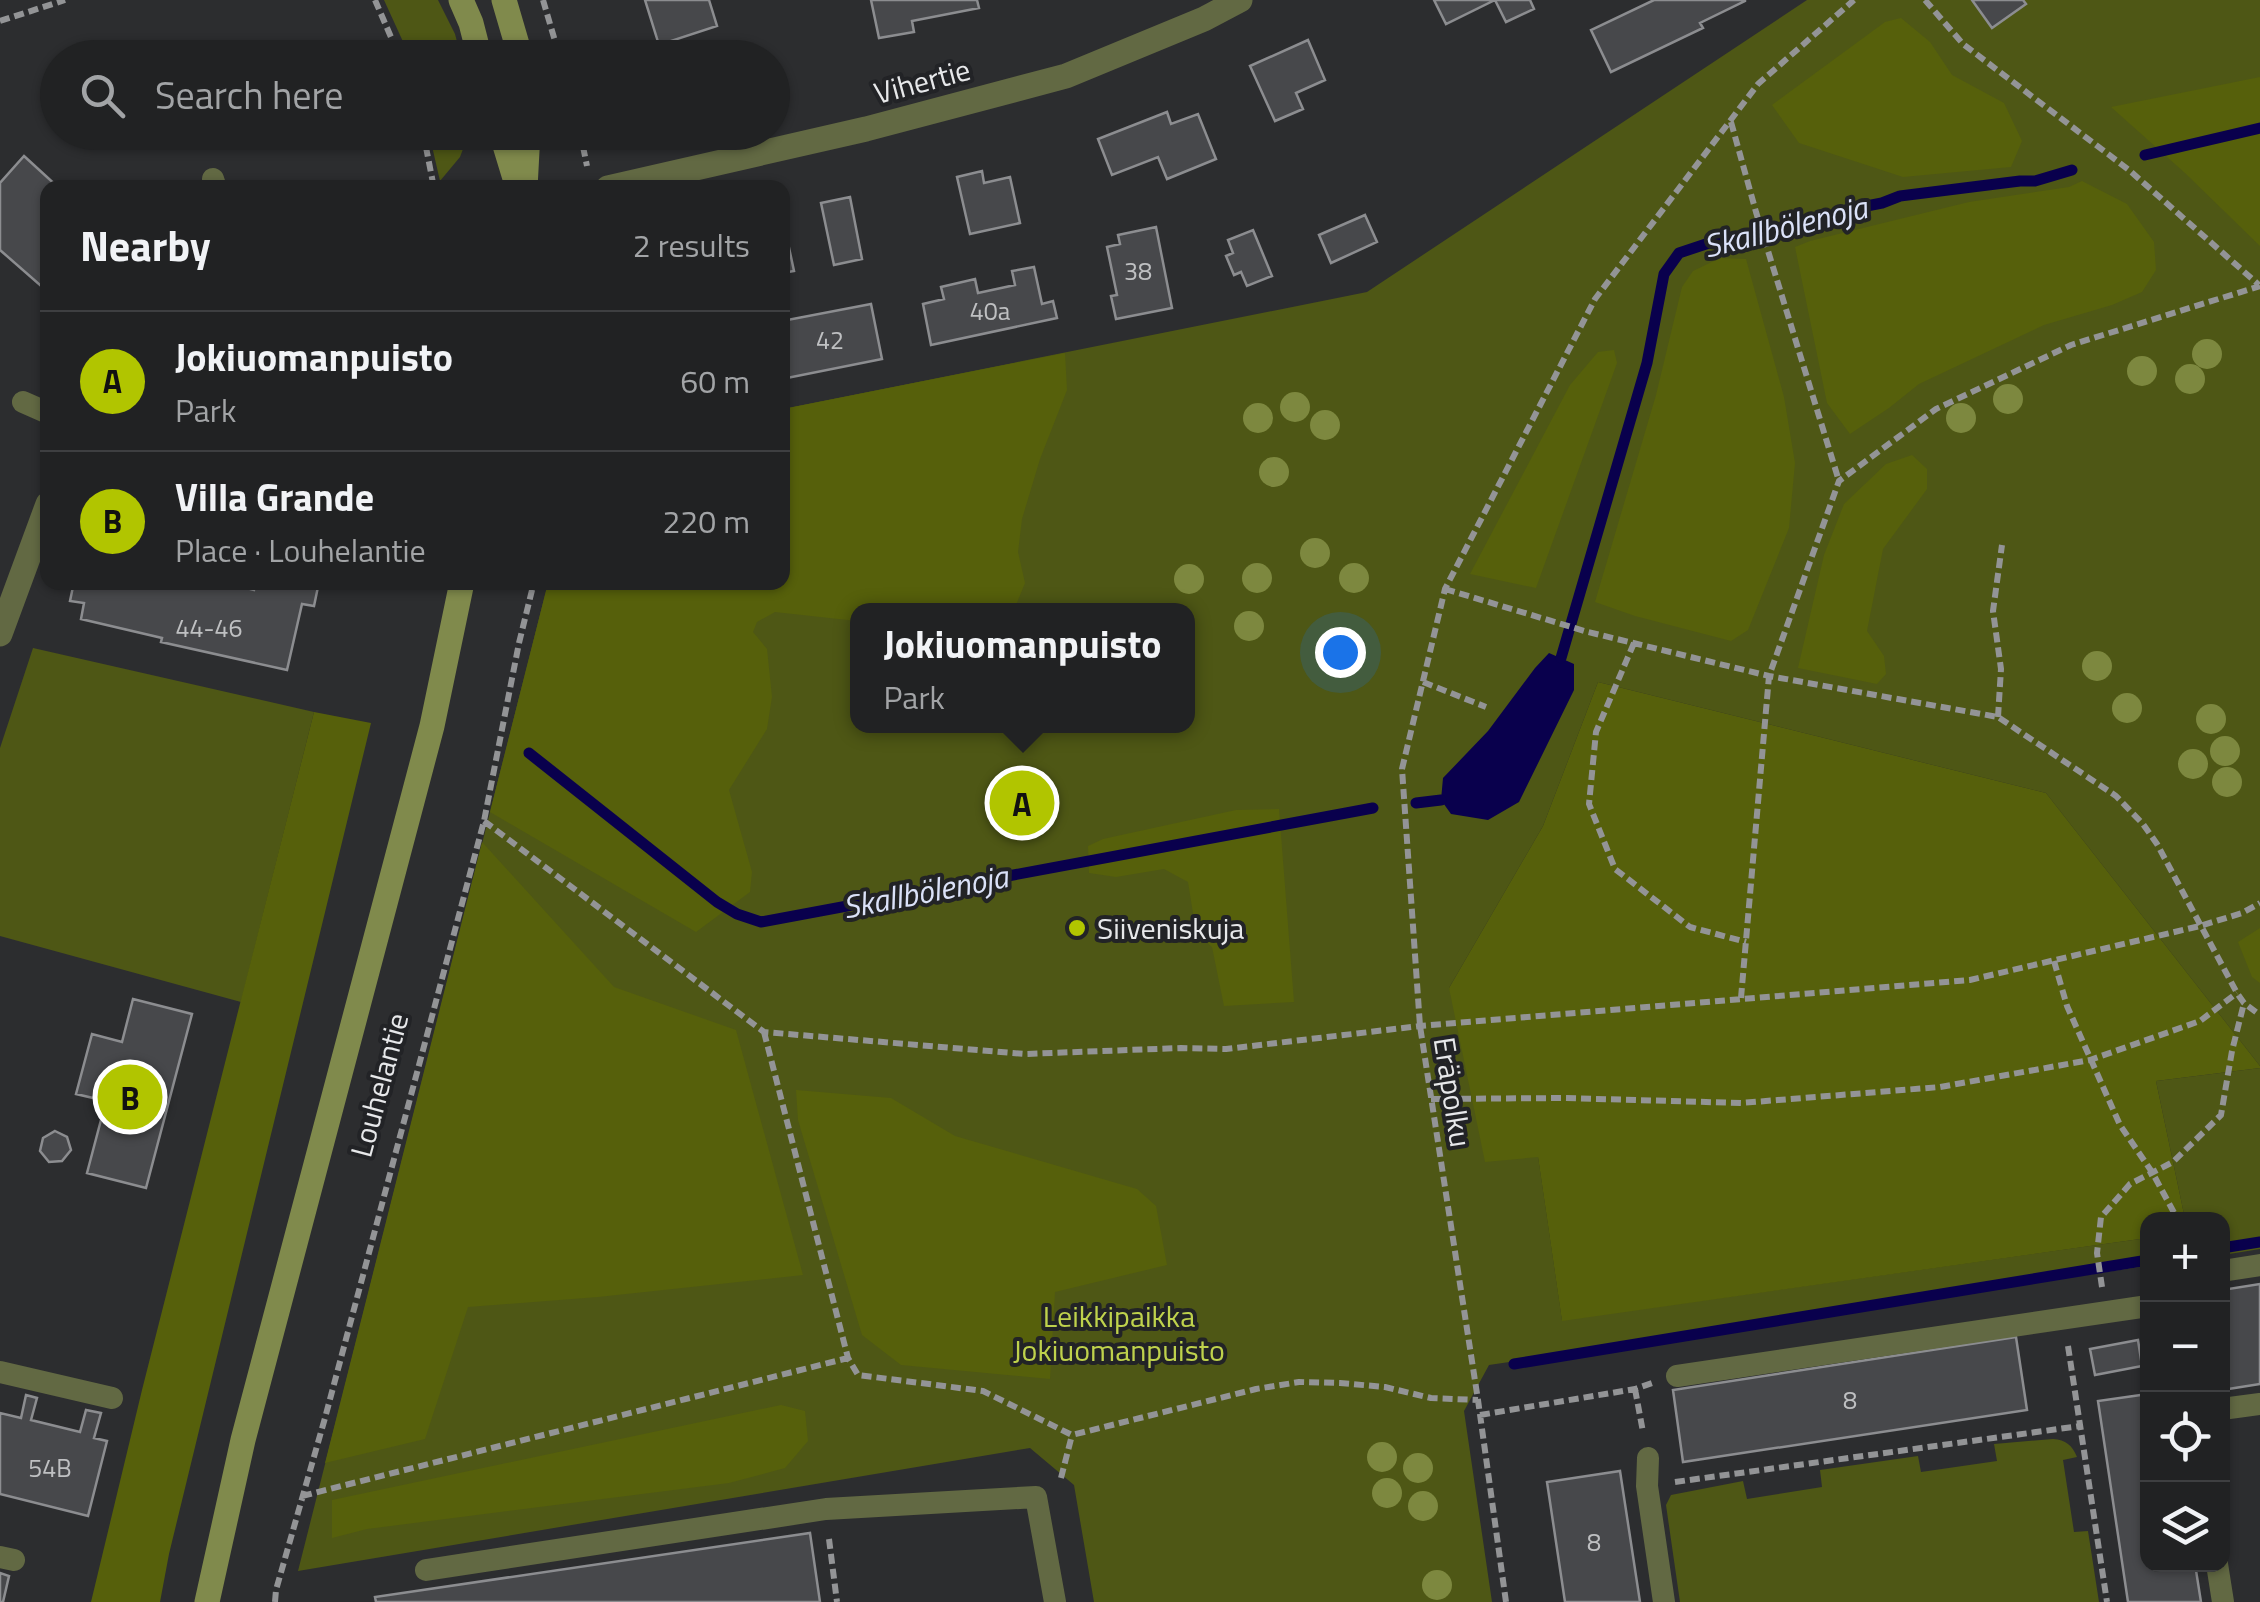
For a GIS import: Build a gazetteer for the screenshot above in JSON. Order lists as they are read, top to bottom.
{
  "streets": {
    "main road": ["Louhelantie"],
    "street": ["Vihertie"],
    "path": ["Eräpolku"]
  },
  "water": ["Skallbölenoja"],
  "parks": ["Leikkipaikka Jokiuomanpuisto"],
  "places": ["Siiveniskuja"],
  "house_numbers": [
    "38",
    "40a",
    "42",
    "44-46",
    "8",
    "54B",
    "8"
  ],
  "page": {
    "search": "Search here",
    "heading": ["Nearby", "2 results"],
    "list": [
      {
        "mark": "A",
        "name": "Jokiuomanpuisto",
        "note": "Park",
        "value": "60 m"
      },
      {
        "mark": "B",
        "name": "Villa Grande",
        "note": "Place · Louhelantie",
        "value": "220 m"
      }
    ],
    "popup": ["Jokiuomanpuisto", "Park"],
    "pins": ["A", "B"],
    "map_buttons": ["+", "−"]
  }
}
